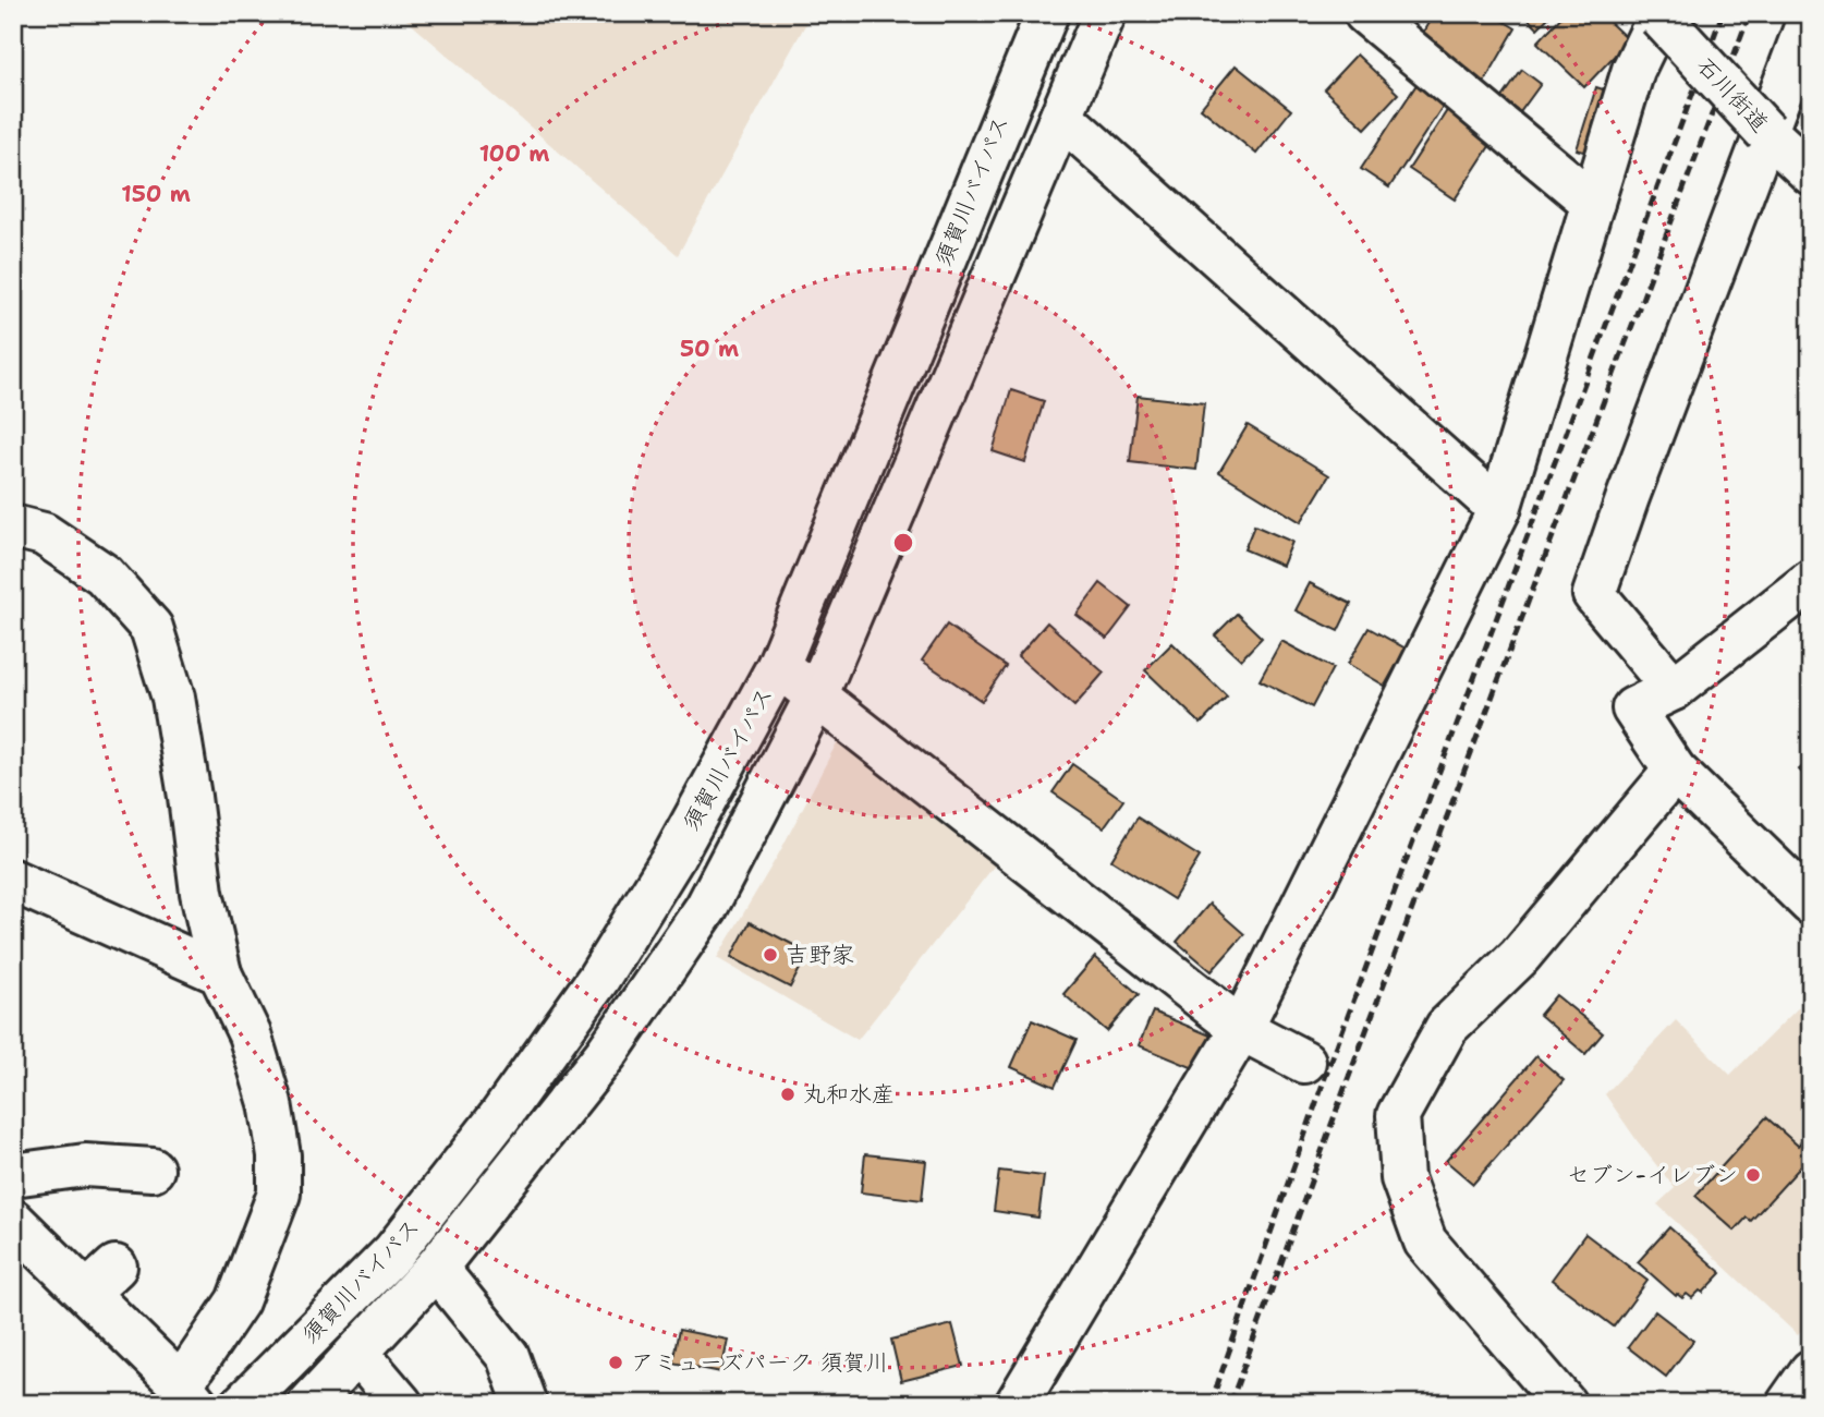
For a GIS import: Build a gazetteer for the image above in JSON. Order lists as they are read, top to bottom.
{
  "streets": {
    "main road": ["石川街道", "須賀川バイパス"]
  },
  "places": [
    "吉野家",
    "丸和水産",
    "セブン-イレブン",
    "アミューズパーク 須賀川"
  ],
  "rings": ["100 m", "150 m", "50 m"]
}
